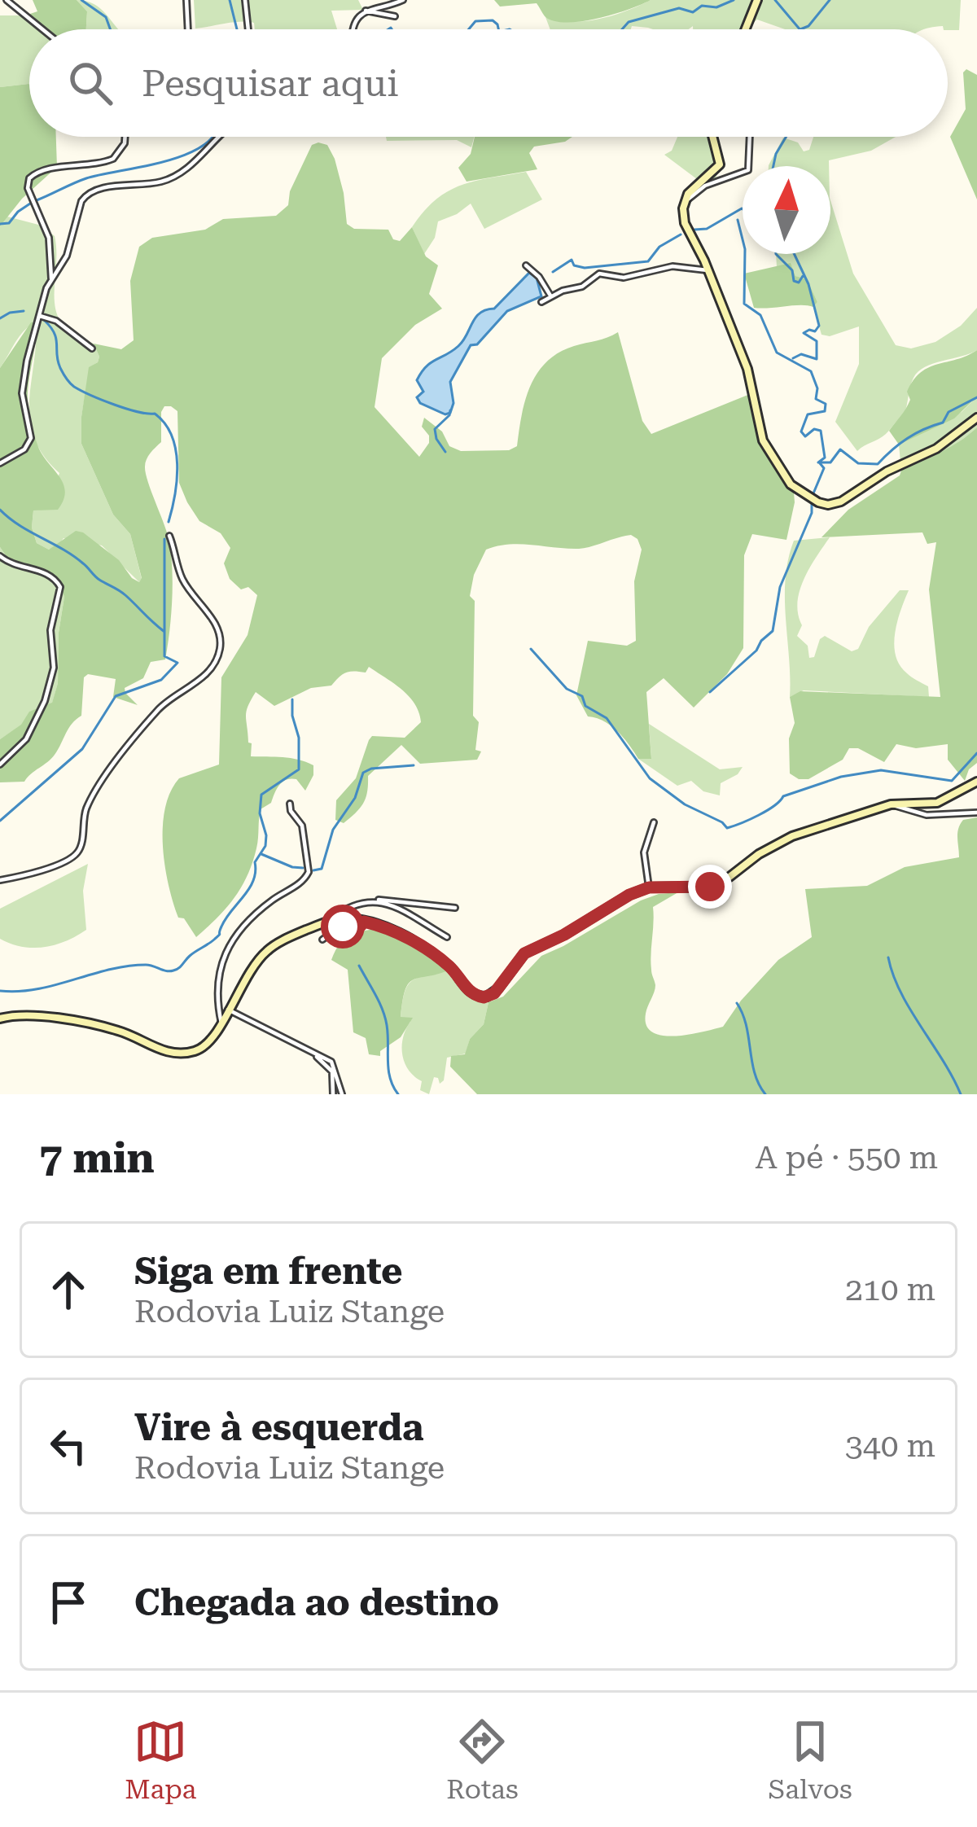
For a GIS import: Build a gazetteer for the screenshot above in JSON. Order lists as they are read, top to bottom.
{
  "north": "top",
  "page": {
    "search": "Pesquisar aqui",
    "heading": ["7 min", "A pé · 550 m"],
    "list": [
      ["Siga em frente", "Rodovia Luiz Stange", "210 m"],
      ["Vire à esquerda", "Rodovia Luiz Stange", "340 m"],
      "Chegada ao destino"
    ],
    "nav": ["Mapa", "Rotas", "Salvos"]
  }
}
